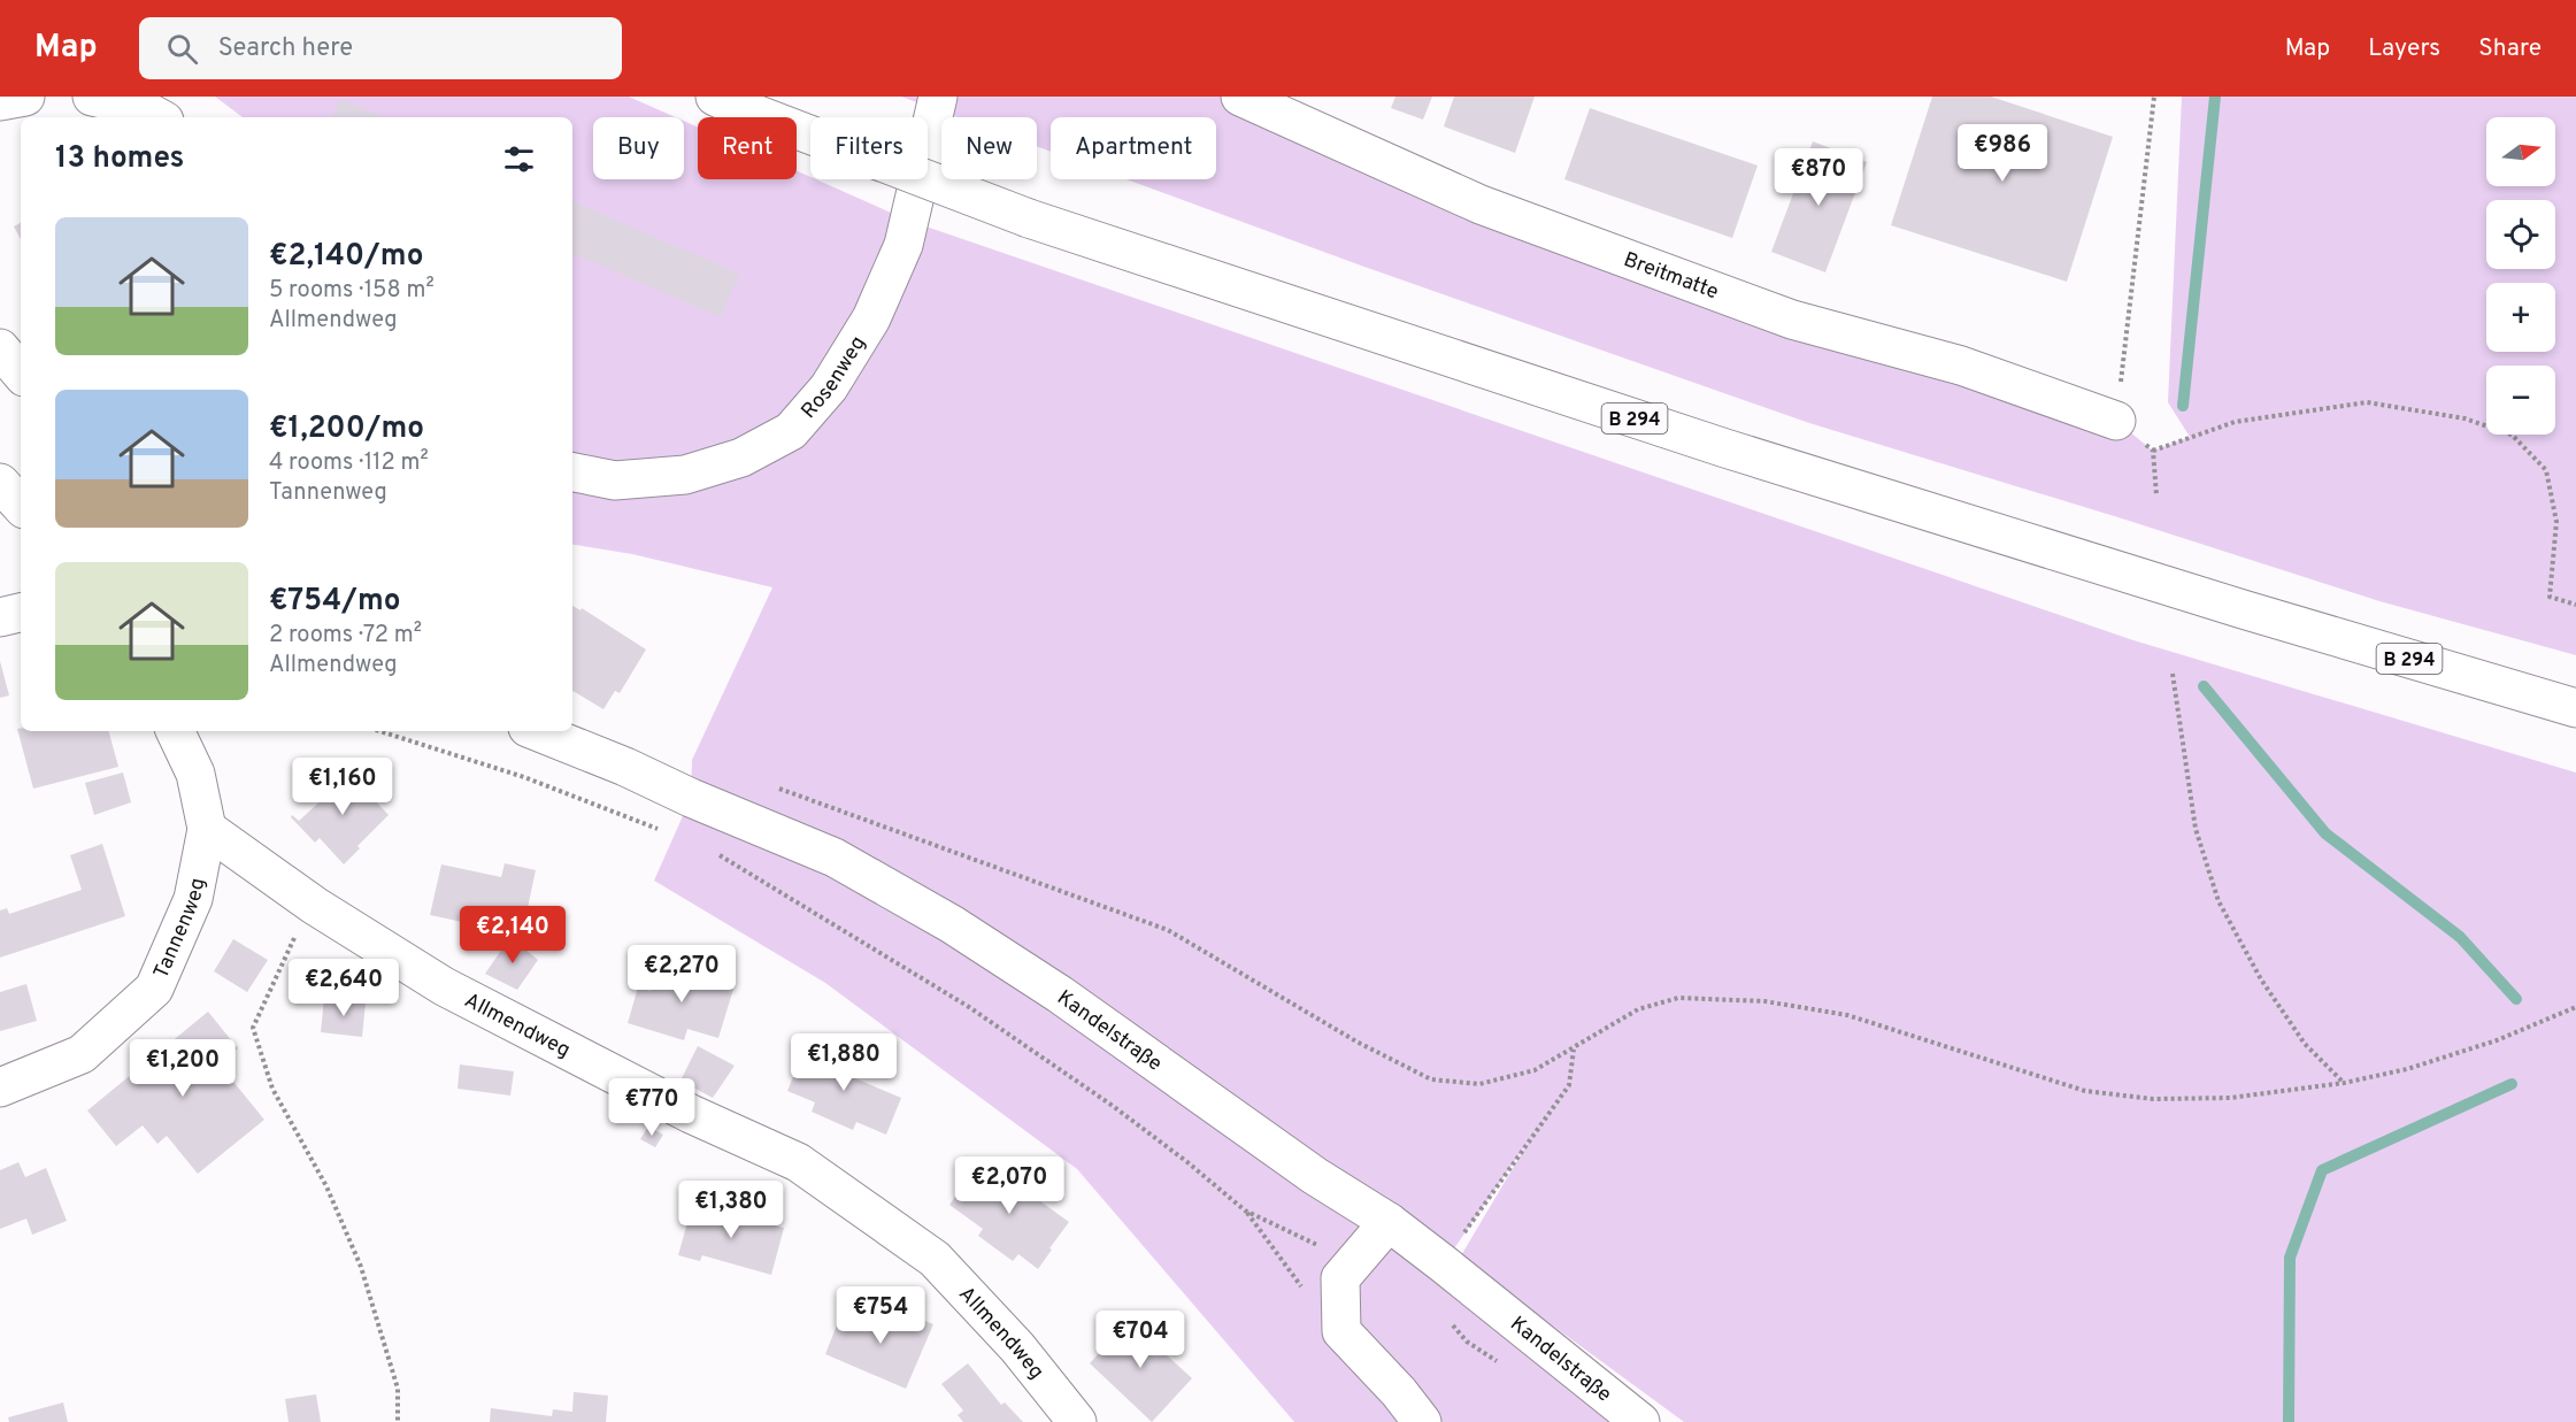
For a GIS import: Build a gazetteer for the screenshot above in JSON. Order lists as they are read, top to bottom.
{
  "streets": {
    "main road": [
      "Breitmatte",
      "Rosenweg",
      "B 294",
      "Tannenweg",
      "Allmendweg",
      "Kandelstraße"
    ]
  },
  "crossings": [
    ["Tannenweg", "Allmendweg"]
  ],
  "north": "right",
  "page": {
    "header": "Map",
    "search": "Search here",
    "nav": ["Map", "Layers", "Share"],
    "map_buttons": ["+", "−"],
    "chip": [
      "Buy",
      "Rent",
      "Filters",
      "New",
      "Apartment"
    ],
    "heading": "13 homes",
    "price": [
      "€986",
      "€870",
      "€1,160",
      "€2,140",
      "€2,270",
      "€2,640",
      "€1,880",
      "€1,200",
      "€770",
      "€2,070",
      "€1,380",
      "€754",
      "€704"
    ],
    "list": [
      {
        "name": "€2,140/mo",
        "note": "5 rooms · 158 m² · Allmendweg"
      },
      {
        "name": "€1,200/mo",
        "note": "4 rooms · 112 m² · Tannenweg"
      },
      {
        "name": "€754/mo",
        "note": "2 rooms · 72 m² · Allmendweg"
      }
    ]
  }
}
